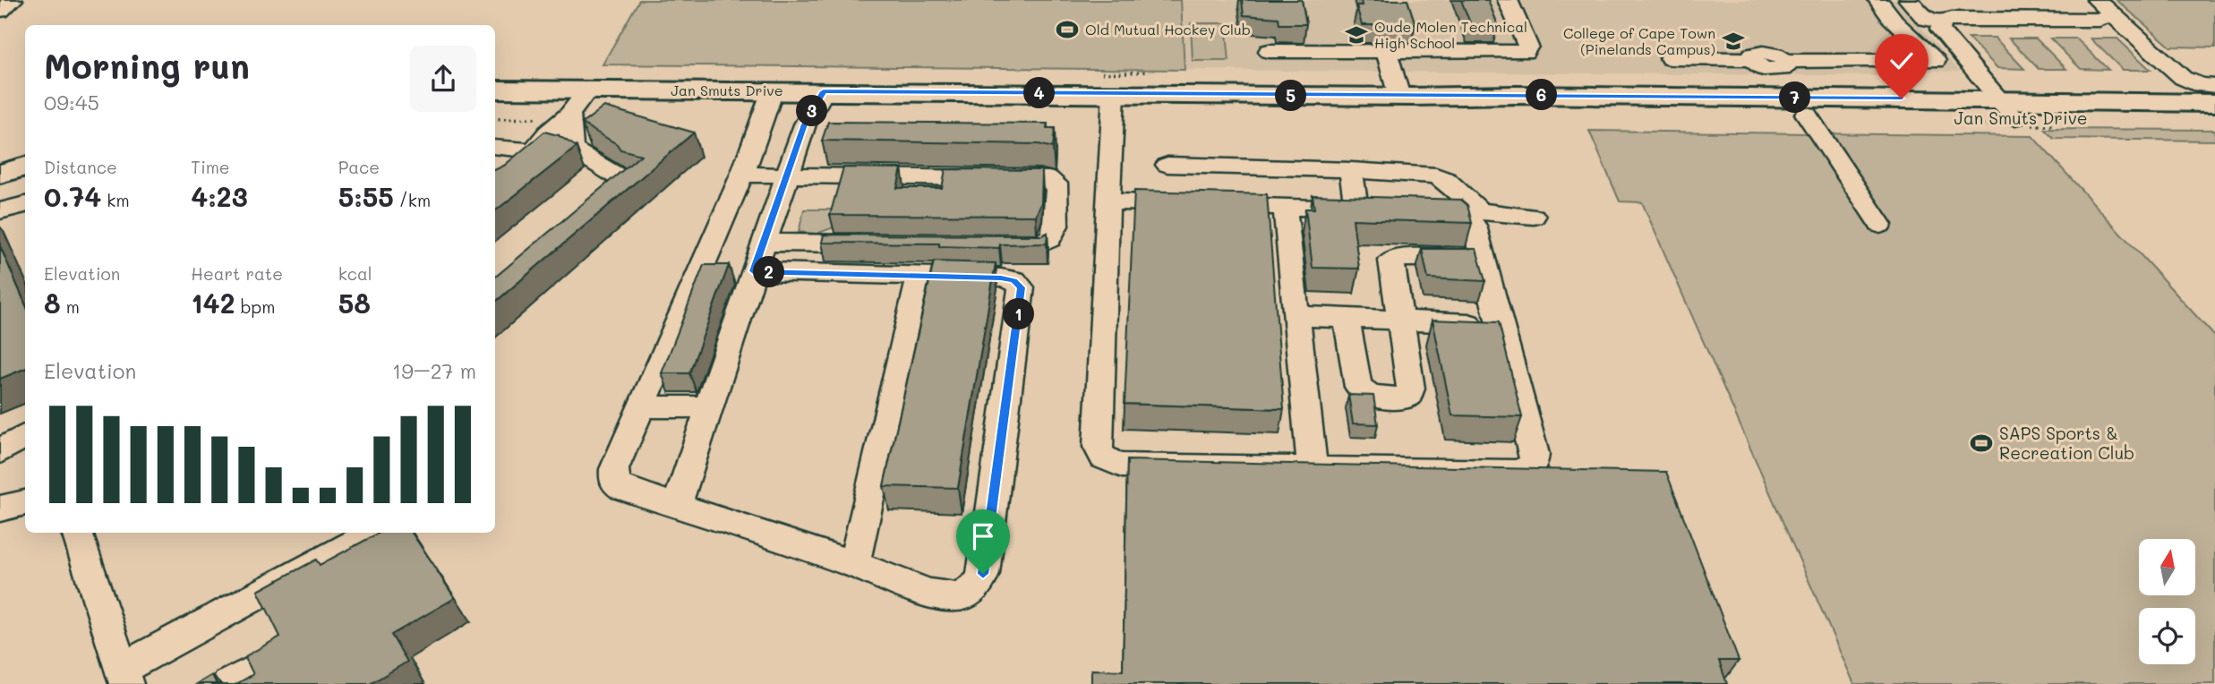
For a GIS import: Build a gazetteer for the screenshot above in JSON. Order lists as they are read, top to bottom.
{
  "streets": {
    "main road": ["Jan Smuts Drive"]
  },
  "places": {
    "sports": ["Old Mutual Hockey Club", "SAPS Sports & Recreation Club"],
    "school or university": ["Oude Molen Technical High School", "College of Cape Town (Pinelands Campus)"]
  },
  "north": "top",
  "page": {
    "heading": ["Morning run", "09:45"],
    "pins": [
      "4",
      "6",
      "5",
      "7",
      "3",
      "2",
      "1"
    ],
    "stats": [
      ["Distance", "0.74 km"],
      ["Time", "4:23"],
      ["Pace", "5:55 /km"],
      ["Elevation", "8 m"],
      ["Heart rate", "142 bpm"],
      ["kcal", "58"]
    ],
    "chart": ["Elevation", "19–27 m"]
  }
}
